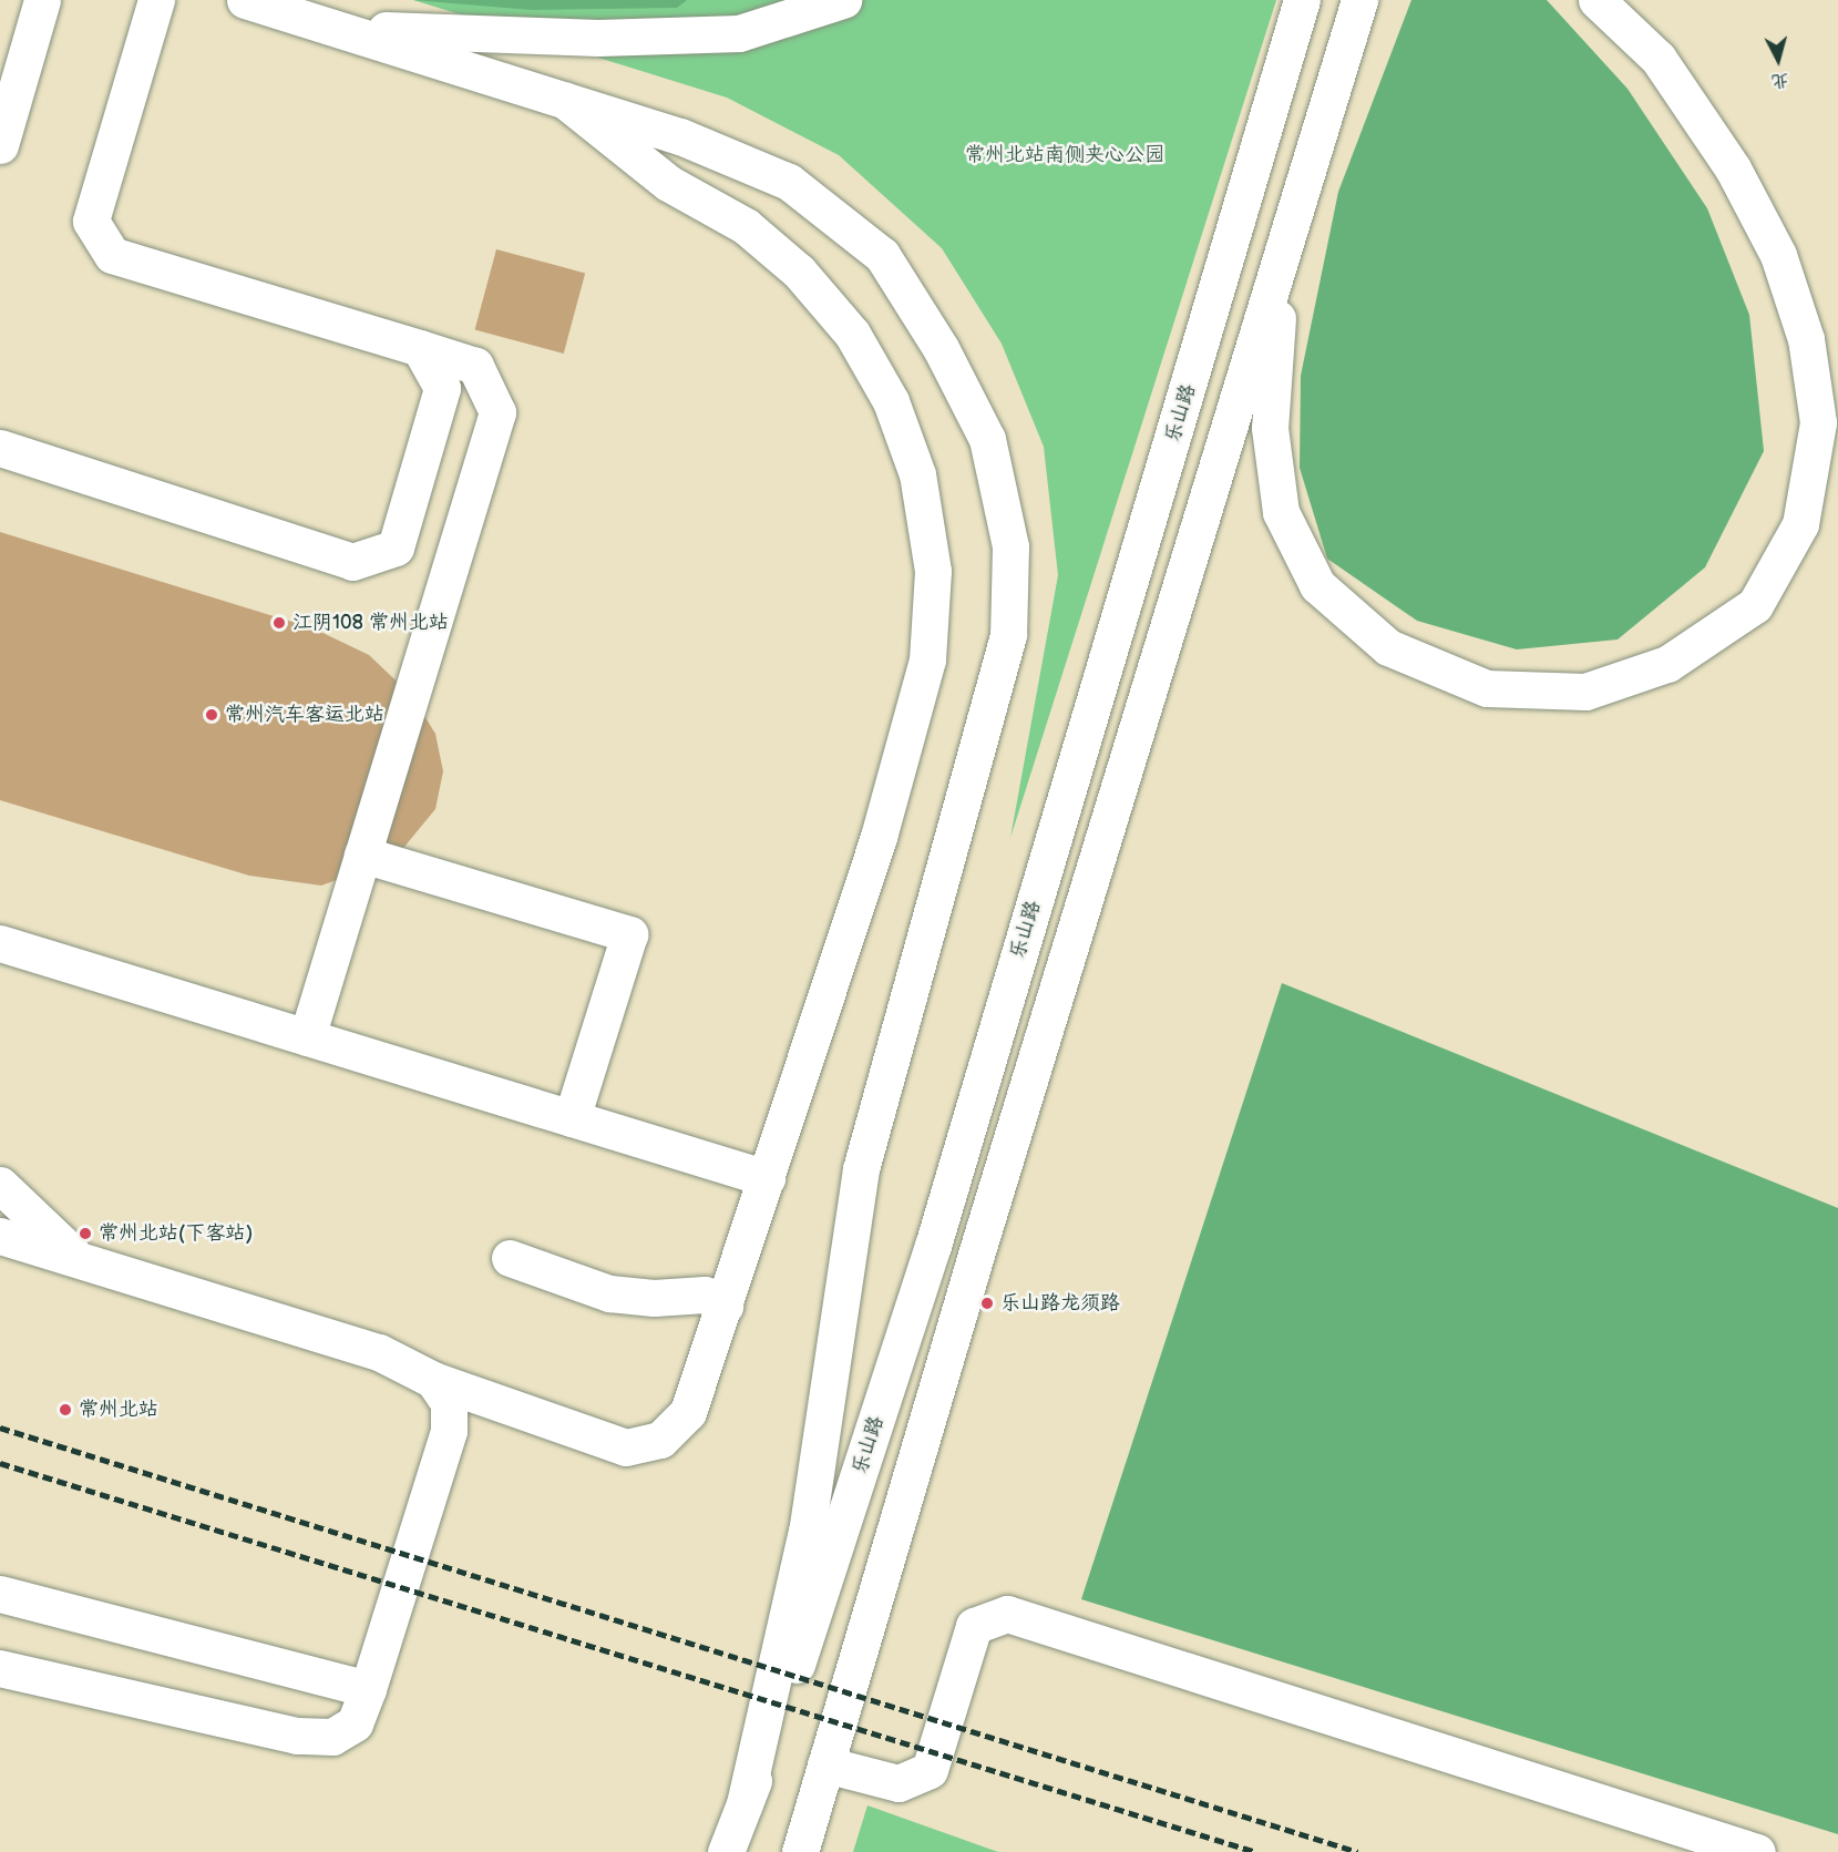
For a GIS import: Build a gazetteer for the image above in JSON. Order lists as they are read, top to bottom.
{
  "streets": {
    "main road": ["乐山路"]
  },
  "parks": ["常州北站南侧夹心公园"],
  "places": [
    "江阴108 常州北站",
    "常州汽车客运北站",
    "常州北站(下客站)",
    "乐山路龙须路",
    "常州北站"
  ],
  "north": "bottom"
}
